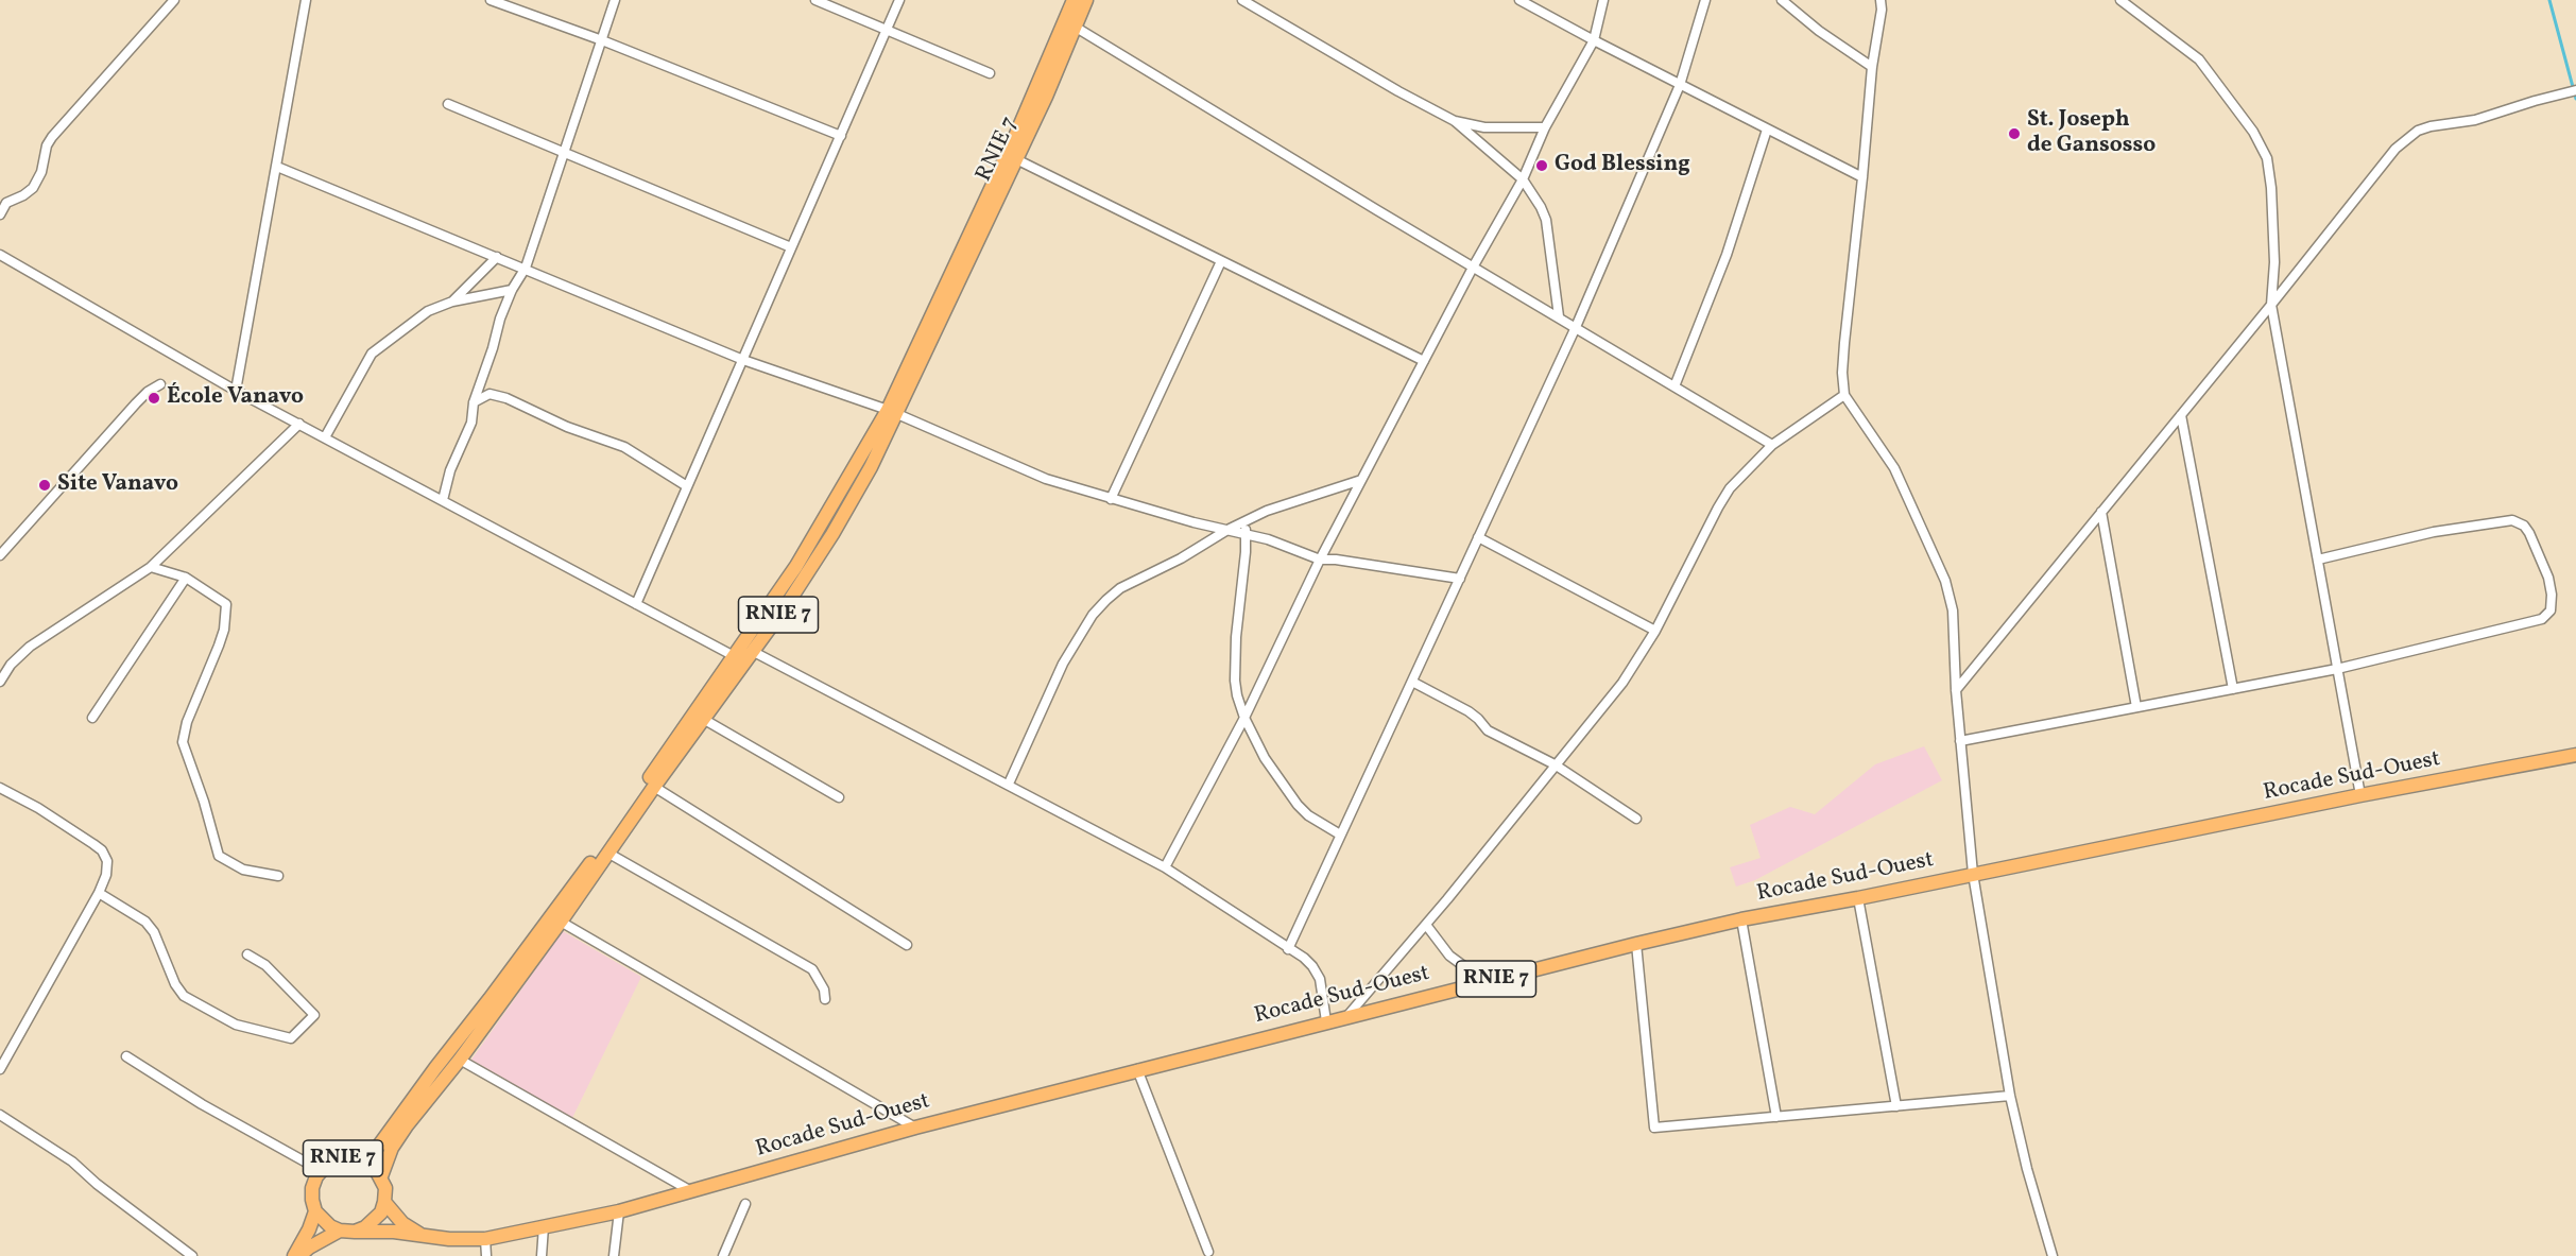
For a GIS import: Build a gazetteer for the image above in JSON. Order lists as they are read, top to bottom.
{
  "streets": {
    "main road": ["RNIE 7", "Rocade Sud-Ouest"]
  },
  "crossings": [
    ["RNIE 7", "Rocade Sud-Ouest"]
  ],
  "places": [
    "St. Joseph de Gansosso",
    "God Blessing",
    "École Vanavo",
    "Site Vanavo"
  ]
}
